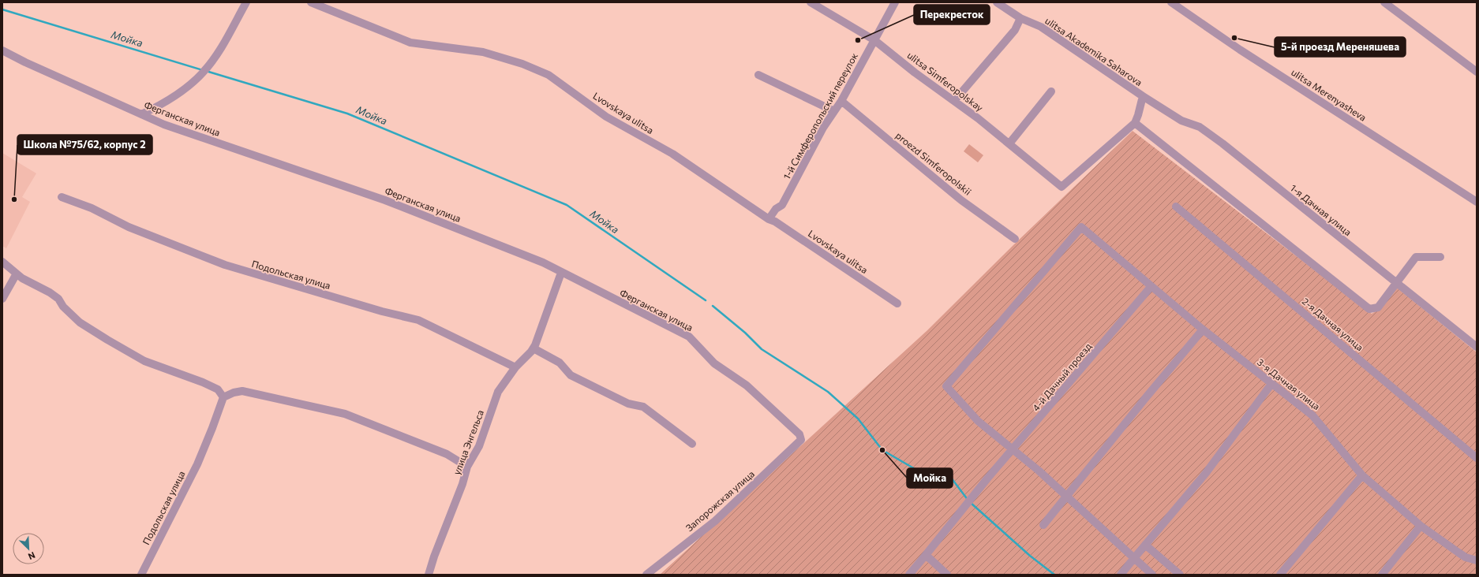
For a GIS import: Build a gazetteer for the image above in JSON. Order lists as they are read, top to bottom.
{
  "streets": {
    "street": [
      "ulitsa Akademika Saharova",
      "ulitsa Simferopolskay",
      "ulitsa Merenyasheva",
      "Lvovskaya ulitsa",
      "1-й Симферопольский переулок",
      "Ферганская улица",
      "proezd Simferopolskii",
      "1-я Дачная улица",
      "Подольская улица",
      "2-я Дачная улица",
      "4-й Дачный проезд",
      "3-я Дачная улица",
      "улица Энгельса",
      "Запорожская улица"
    ]
  },
  "crossings": [
    ["ulitsa Akademika Saharova", "1-я Дачная улица"],
    ["ulitsa Simferopolskay", "1-й Симферопольский переулок"],
    ["Lvovskaya ulitsa", "1-й Симферопольский переулок"],
    ["1-й Симферопольский переулок", "proezd Simferopolskii"],
    ["Ферганская улица", "улица Энгельса"],
    ["Ферганская улица", "Запорожская улица"],
    ["Подольская улица", "улица Энгельса"],
    ["4-й Дачный проезд", "3-я Дачная улица"]
  ],
  "water": ["Мойка"],
  "places": [
    "5-й проезд Мереняшева",
    "Перекресток",
    "Школа №75/62, корпус 2",
    "Мойка"
  ],
  "north": "bottom right"
}
